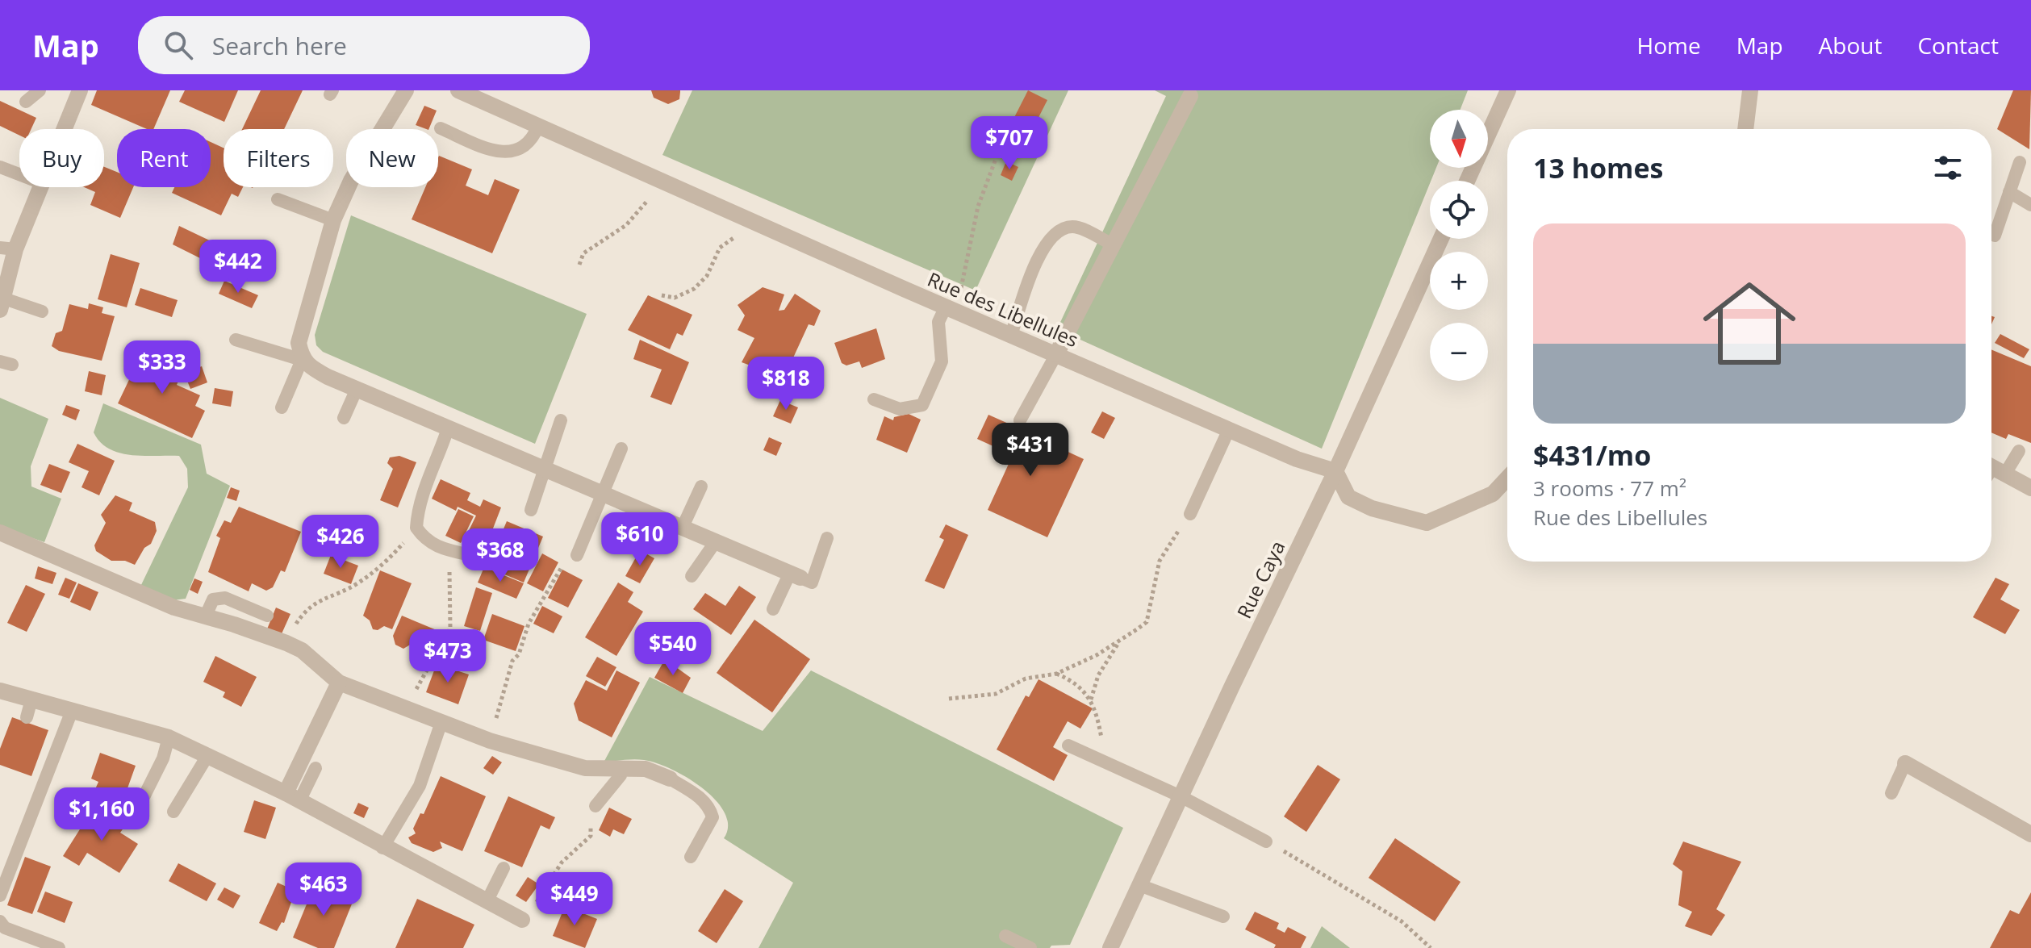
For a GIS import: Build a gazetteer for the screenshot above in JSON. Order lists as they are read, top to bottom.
{
  "streets": {
    "street": ["Rue des Libellules", "Rue Caya"]
  },
  "crossings": [
    ["Rue des Libellules", "Rue Caya"]
  ],
  "north": "bottom",
  "page": {
    "header": "Map",
    "search": "Search here",
    "nav": [
      "Home",
      "Map",
      "About",
      "Contact"
    ],
    "map_buttons": ["+", "−"],
    "price": [
      "$707",
      "$442",
      "$333",
      "$818",
      "$431",
      "$610",
      "$426",
      "$368",
      "$540",
      "$473",
      "$1,160",
      "$463",
      "$449"
    ],
    "chip": [
      "Buy",
      "Rent",
      "Filters",
      "New"
    ],
    "heading": "13 homes",
    "list": [
      {
        "name": "$431/mo",
        "note": "3 rooms · 77 m² · Rue des Libellules"
      }
    ]
  }
}
